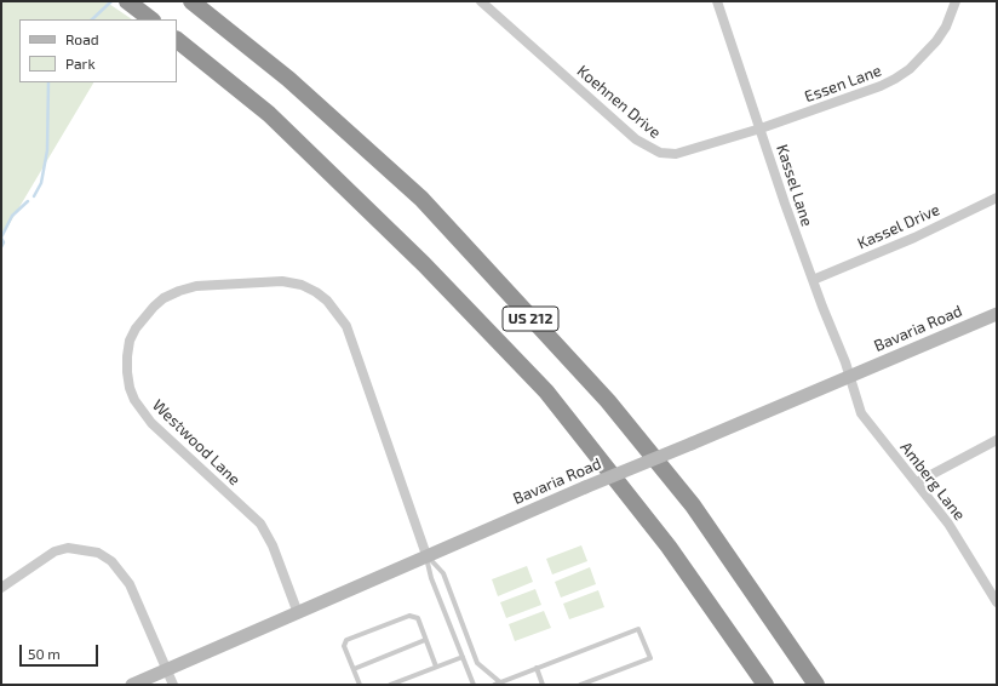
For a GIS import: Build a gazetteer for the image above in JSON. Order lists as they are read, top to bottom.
{
  "streets": {
    "highway": ["US 212"],
    "street": [
      "Essen Lane",
      "Koehnen Drive",
      "Kassel Lane",
      "Kassel Drive",
      "Bavaria Road",
      "Westwood Lane",
      "Amberg Lane"
    ]
  },
  "crossings": [
    ["Essen Lane", "Koehnen Drive"],
    ["Essen Lane", "Kassel Lane"],
    ["Koehnen Drive", "Kassel Lane"],
    ["Kassel Lane", "Kassel Drive"],
    ["Kassel Lane", "Bavaria Road"],
    ["Kassel Lane", "Amberg Lane"],
    ["Bavaria Road", "Westwood Lane"],
    ["Bavaria Road", "Amberg Lane"]
  ],
  "legend": ["Road", "Park"],
  "scale_bar": "50 m"
}
